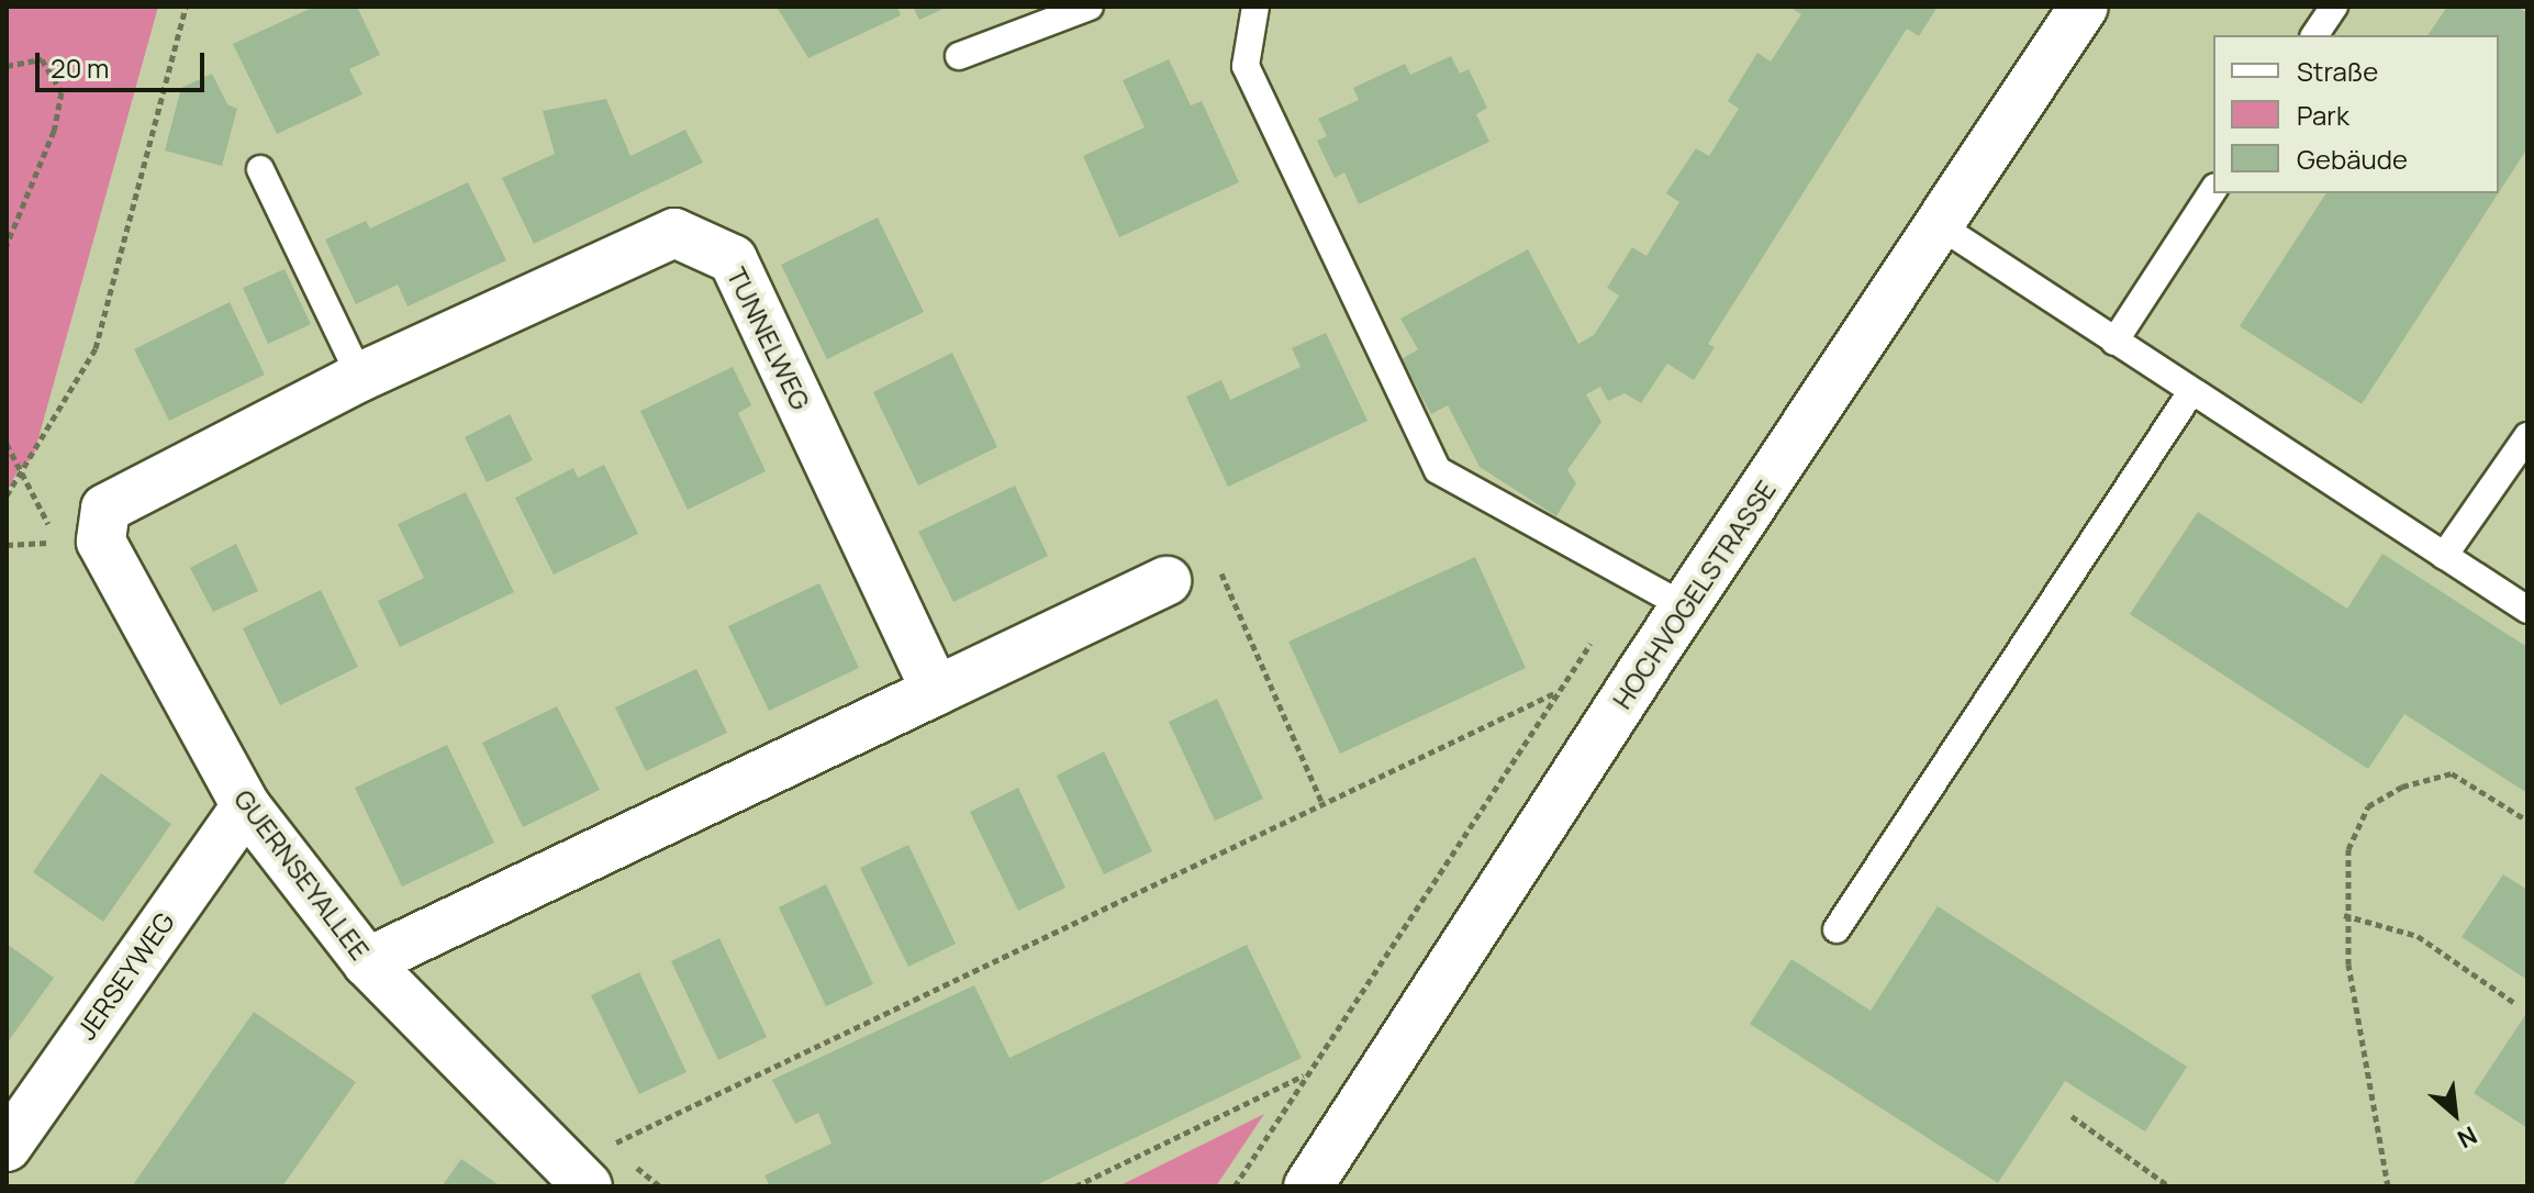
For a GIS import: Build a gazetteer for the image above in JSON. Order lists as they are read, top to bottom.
{
  "streets": {
    "street": [
      "TUNNELWEG",
      "HOCHVOGELSTRASSE",
      "GUERNSEYALLEE",
      "JERSEYWEG"
    ]
  },
  "crossings": [
    ["TUNNELWEG", "GUERNSEYALLEE"],
    ["GUERNSEYALLEE", "JERSEYWEG"]
  ],
  "legend": ["Straße", "Park", "Gebäude"],
  "scale_bar": "20 m",
  "north": "bottom right"
}
